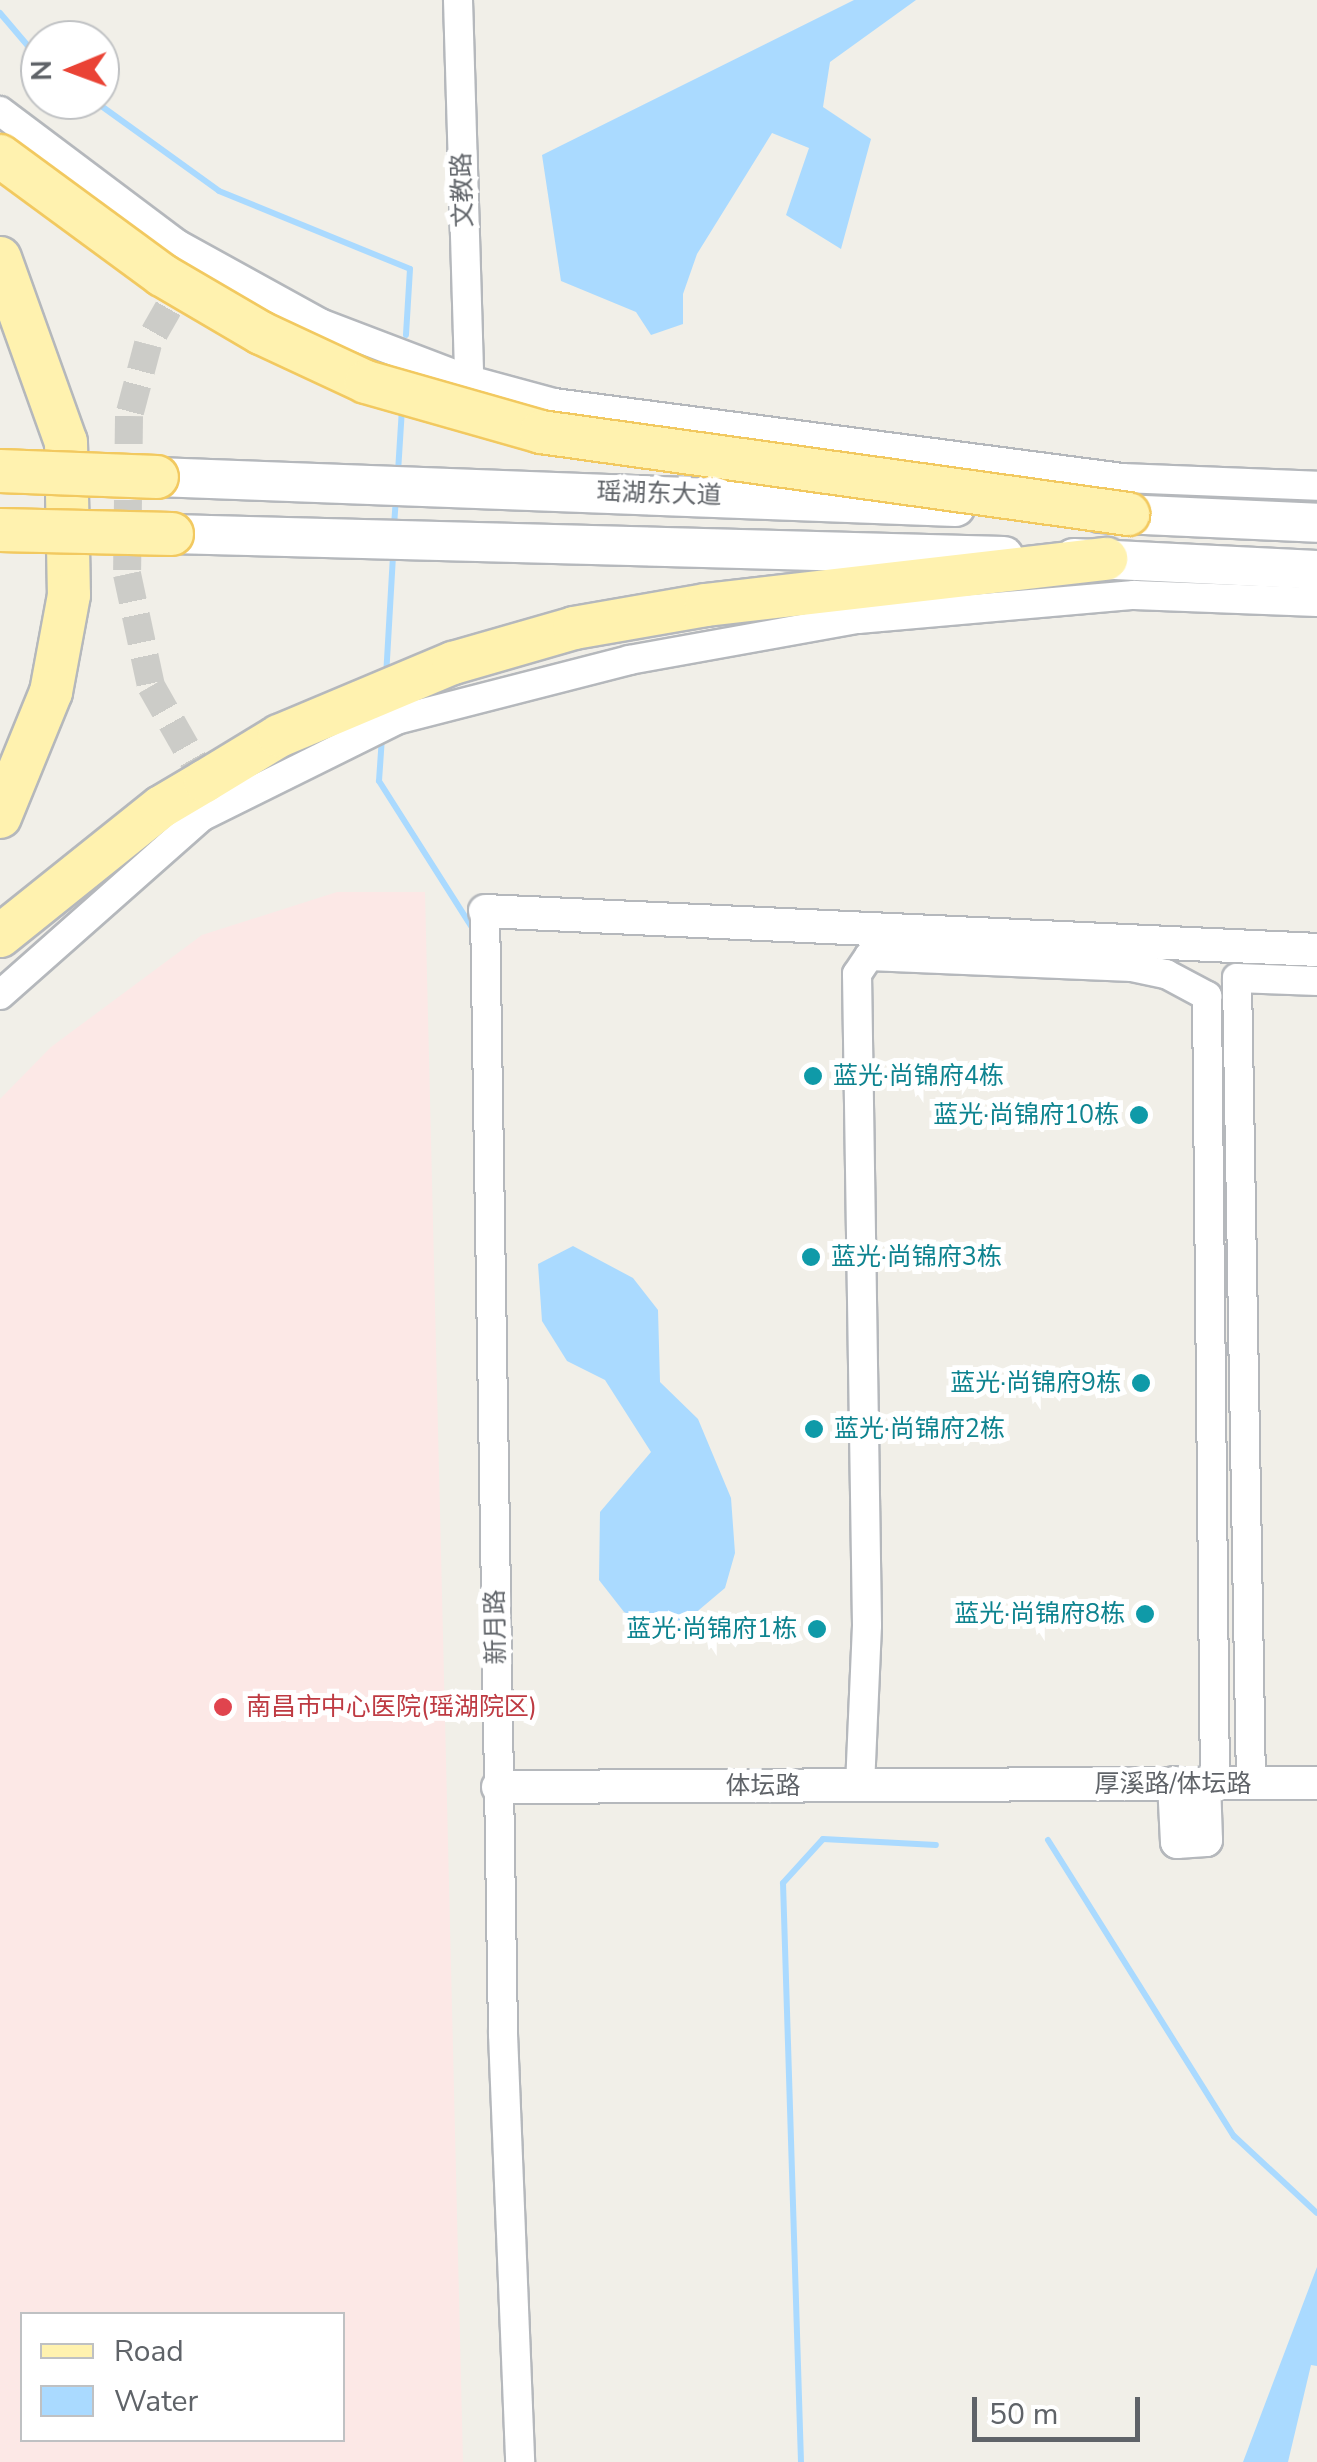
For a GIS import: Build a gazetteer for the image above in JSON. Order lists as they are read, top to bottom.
{
  "streets": {
    "main road": ["瑶湖东大道"],
    "street": [
      "文教路",
      "新月路",
      "厚溪路/体坛路",
      "体坛路"
    ]
  },
  "crossings": [
    ["新月路", "体坛路"],
    ["厚溪路/体坛路", "体坛路"]
  ],
  "places": [
    "蓝光·尚锦府4栋",
    "蓝光·尚锦府10栋",
    "蓝光·尚锦府3栋",
    "蓝光·尚锦府9栋",
    "蓝光·尚锦府2栋",
    "蓝光·尚锦府8栋",
    "蓝光·尚锦府1栋",
    "南昌市中心医院(瑶湖院区)"
  ],
  "legend": ["Road", "Water"],
  "scale_bar": "50 m",
  "north": "left"
}
